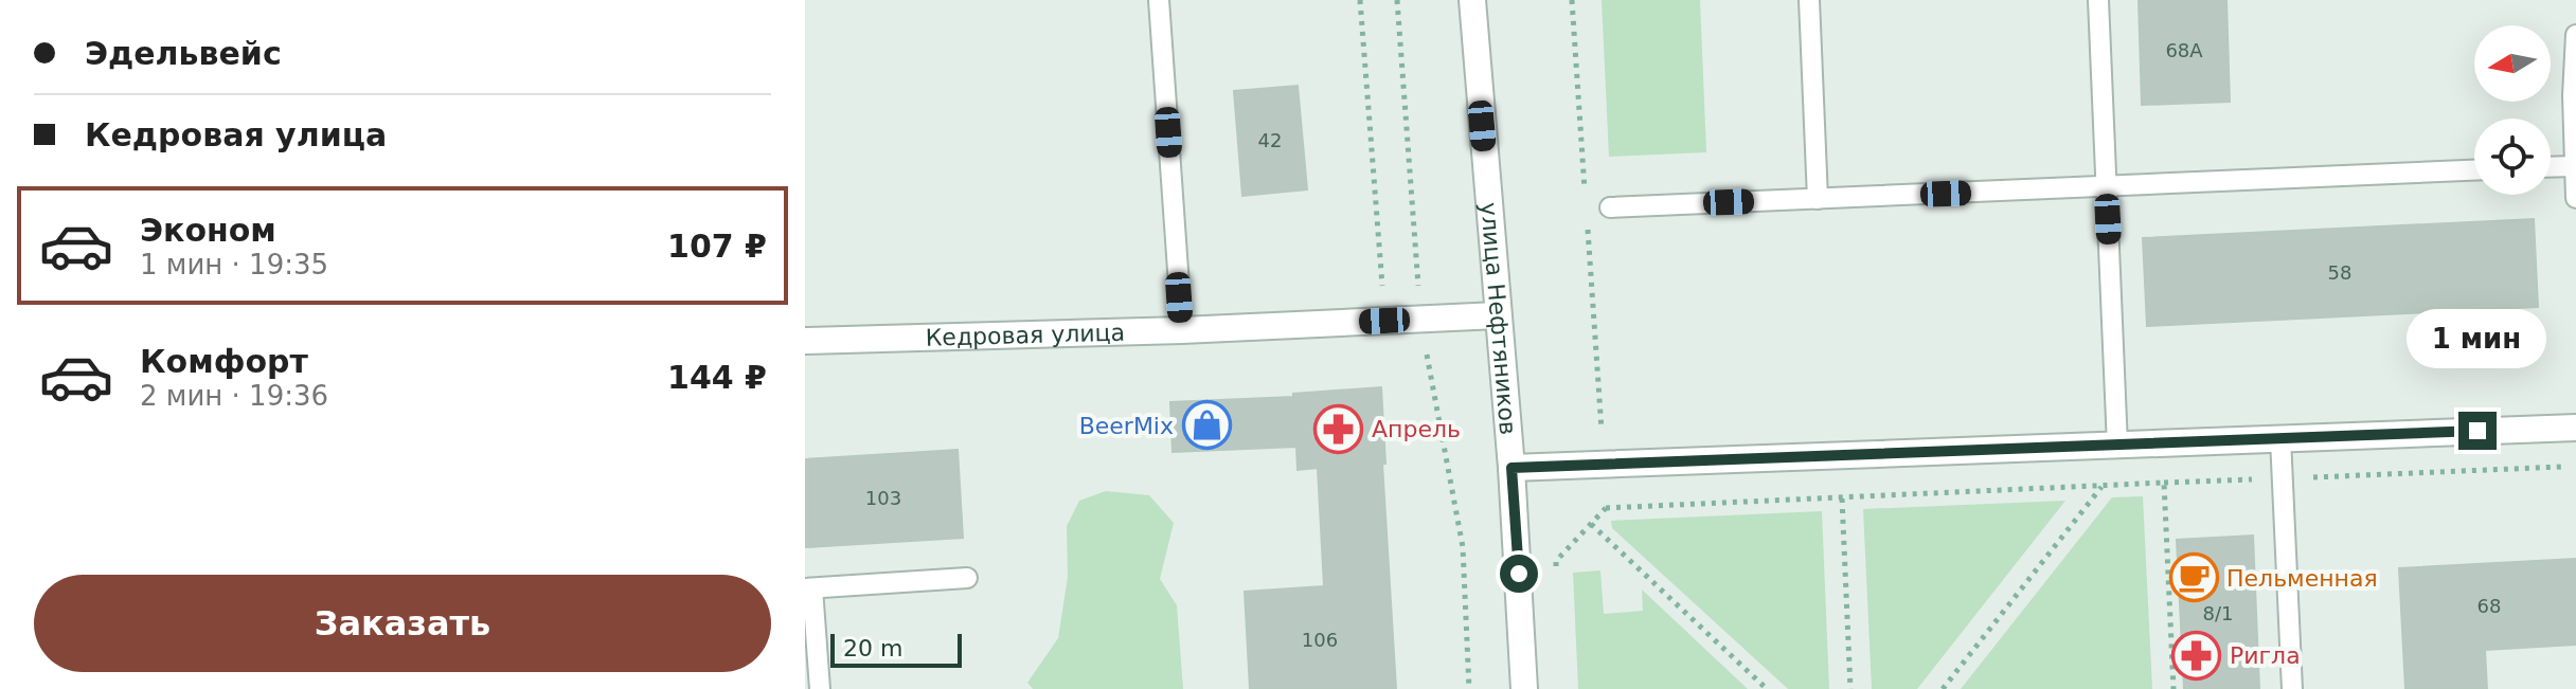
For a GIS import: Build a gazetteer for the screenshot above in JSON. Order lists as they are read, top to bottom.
{
  "streets": {
    "street": ["улица Нефтяников", "Кедровая улица"]
  },
  "crossings": [
    ["улица Нефтяников", "Кедровая улица"]
  ],
  "places": {
    "shop": ["BeerMix"],
    "pharmacy": ["Апрель", "Ригла"],
    "cafe": ["Пельменная"]
  },
  "house_numbers": [
    "68А",
    "42",
    "58",
    "103",
    "68",
    "8/1",
    "106"
  ],
  "scale_bar": "20 m",
  "north": "left",
  "page": {
    "banner": ["Эдельвейс", "Кедровая улица"],
    "list": [
      {
        "name": "Эконом",
        "note": "1 мин · 19:35",
        "value": "107 ₽"
      },
      {
        "name": "Комфорт",
        "note": "2 мин · 19:36",
        "value": "144 ₽"
      }
    ],
    "bubble": "1 мин",
    "buttons": "Заказать",
    "scale": "20 m"
  }
}
